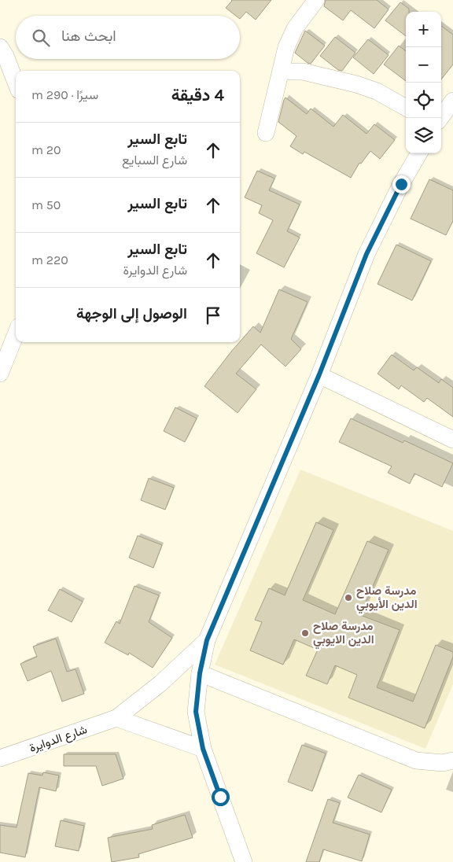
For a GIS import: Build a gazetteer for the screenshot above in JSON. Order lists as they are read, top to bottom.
{
  "streets": {
    "street": ["شارع الدوايرة"]
  },
  "places": ["مدرسة صلاح الدين الأيوبي", "مدرسة صلاح الدين الايوبي"],
  "page": {
    "map_buttons": ["+", "−"],
    "search": "ابحث هنا",
    "heading": ["4 دقيقة", "سيرًا · 290 m"],
    "list": [
      ["تابع السير", "شارع السبايع", "20 m"],
      ["تابع السير", "50 m"],
      ["تابع السير", "شارع الدوايرة", "220 m"],
      "الوصول إلى الوجهة"
    ]
  }
}
